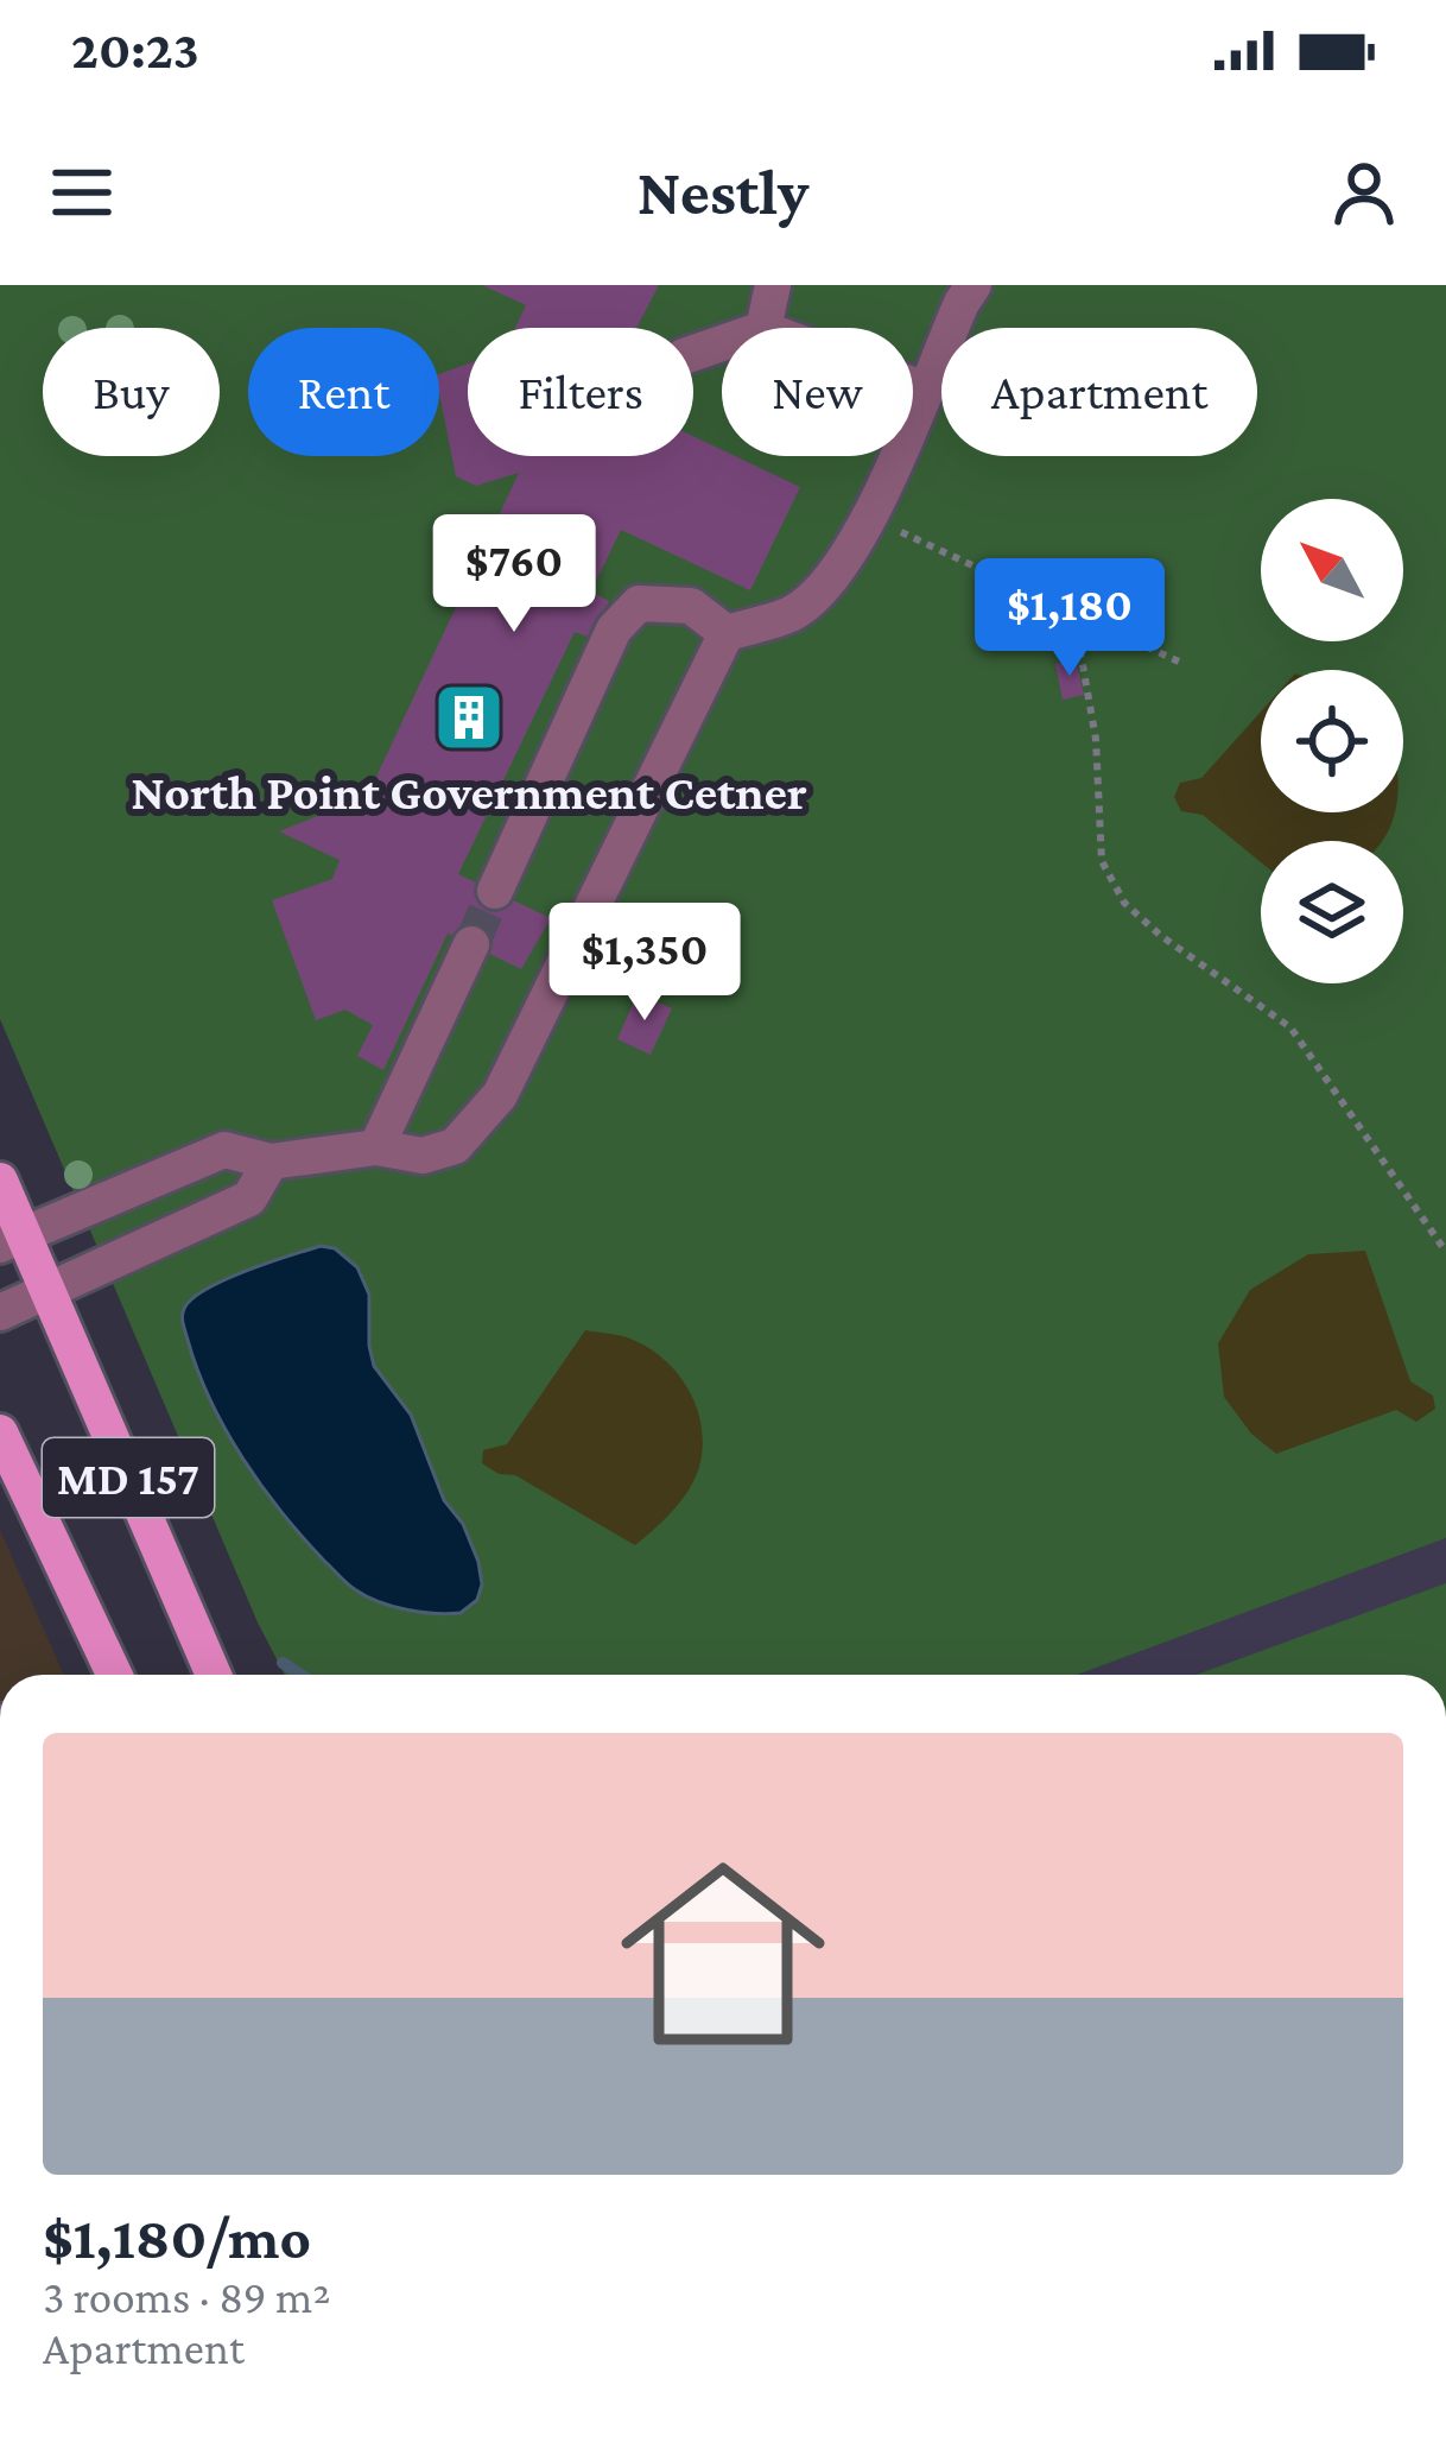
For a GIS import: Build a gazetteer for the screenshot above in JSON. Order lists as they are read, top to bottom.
{
  "streets": {
    "main road": ["MD 157"]
  },
  "places": {
    "building": ["North Point Government Cetner"]
  },
  "north": "top left",
  "page": {
    "status": "20:23",
    "header": "Nestly",
    "chip": [
      "Buy",
      "Rent",
      "Filters",
      "New",
      "Apartment"
    ],
    "price": ["$760", "$1,180", "$1,350"],
    "list": [
      {
        "name": "$1,180/mo",
        "note": "3 rooms · 89 m² · Apartment"
      }
    ]
  }
}
